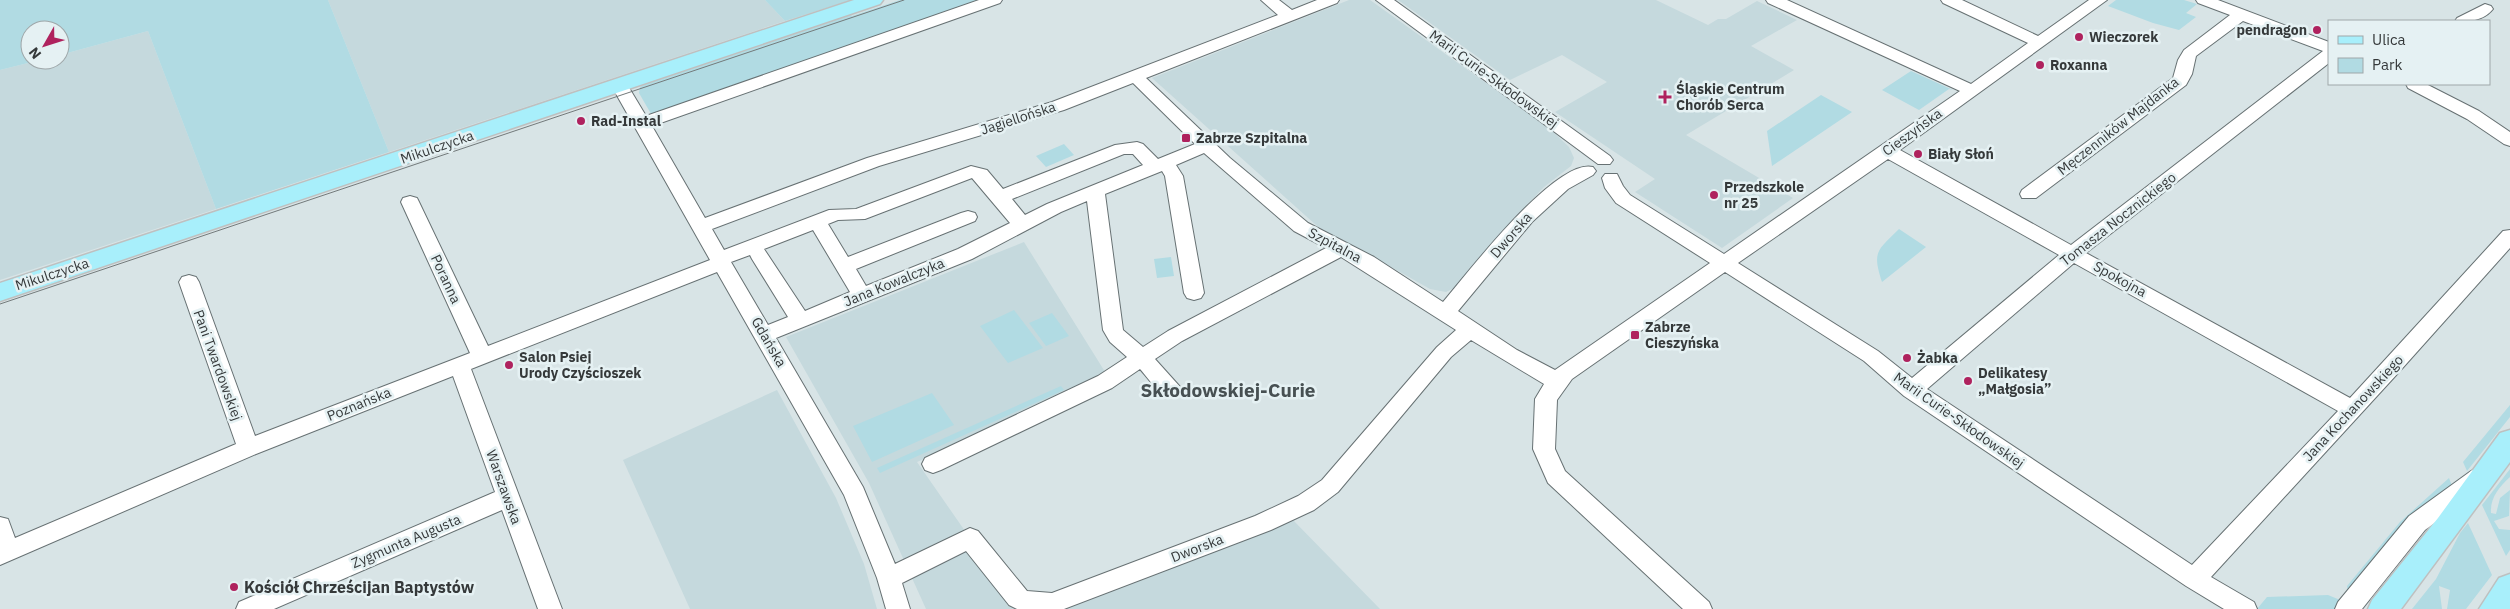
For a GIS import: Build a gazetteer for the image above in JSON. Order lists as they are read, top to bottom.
{
  "streets": {
    "main road": ["Mikulczycka"],
    "street": [
      "Marii Curie-Skłodowskiej",
      "Jagiellońska",
      "Męczenników Majdanka",
      "Cieszyńska",
      "Tomasza Nocznickiego",
      "Dworska",
      "Szpitalna",
      "Poranna",
      "Spokojna",
      "Jana Kowalczyka",
      "Gdańska",
      "Pani Twardowskiej",
      "Poznańska",
      "Jana Kochanowskiego",
      "Warszawska",
      "Zygmunta Augusta"
    ]
  },
  "crossings": [
    ["Marii Curie-Skłodowskiej", "Cieszyńska"],
    ["Marii Curie-Skłodowskiej", "Tomasza Nocznickiego"],
    ["Marii Curie-Skłodowskiej", "Jana Kochanowskiego"],
    ["Jagiellońska", "Szpitalna"],
    ["Jagiellońska", "Gdańska"],
    ["Cieszyńska", "Spokojna"],
    ["Mikulczycka", "Gdańska"],
    ["Tomasza Nocznickiego", "Spokojna"],
    ["Dworska", "Szpitalna"],
    ["Dworska", "Gdańska"],
    ["Szpitalna", "Jana Kowalczyka"],
    ["Poranna", "Poznańska"],
    ["Spokojna", "Jana Kochanowskiego"],
    ["Jana Kowalczyka", "Gdańska"],
    ["Gdańska", "Poznańska"],
    ["Pani Twardowskiej", "Poznańska"],
    ["Poznańska", "Warszawska"],
    ["Warszawska", "Zygmunta Augusta"]
  ],
  "districts": ["Skłodowskiej-Curie"],
  "places": {
    "other": [
      "pendragon",
      "Wieczorek",
      "Roxanna",
      "Rad-Instal",
      "Biały Słoń",
      "Przedszkole nr 25",
      "Żabka",
      "Salon Psiej Urody Czyścioszek",
      "Delikatesy „Małgosia”",
      "Kościół Chrześcijan Baptystów"
    ],
    "health": ["Śląskie Centrum Chorób Serca"],
    "transit": ["Zabrze Szpitalna", "Zabrze Cieszyńska"]
  },
  "legend": ["Ulica", "Park"],
  "north": "bottom left"
}
